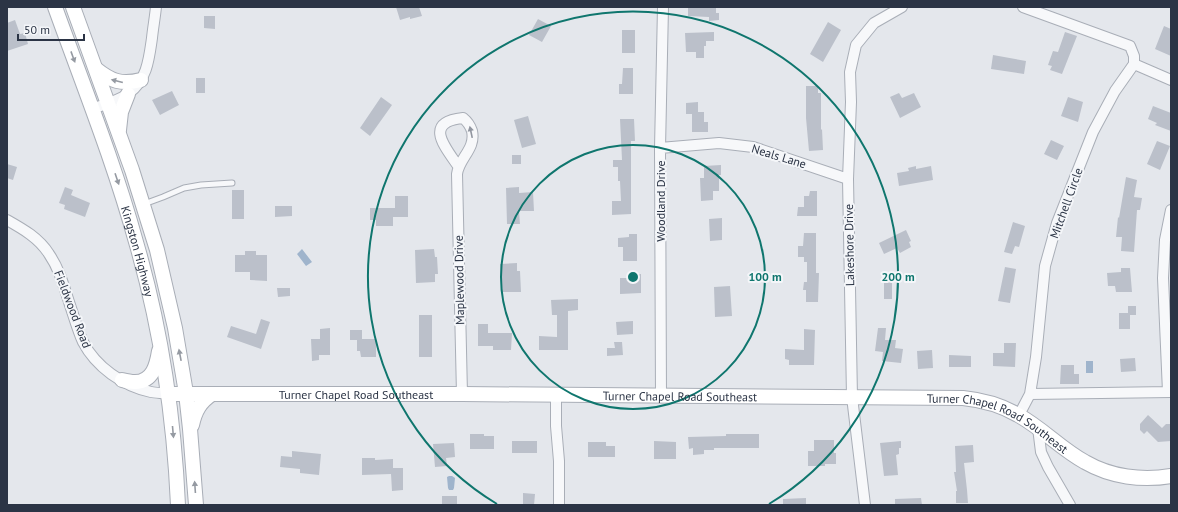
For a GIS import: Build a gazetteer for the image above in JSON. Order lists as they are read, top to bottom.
{
  "streets": {
    "main road": ["Kingston Highway", "Turner Chapel Road Southeast"],
    "street": [
      "Neals Lane",
      "Woodland Drive",
      "Mitchell Circle",
      "Lakeshore Drive",
      "Maplewood Drive",
      "Fieldwood Road"
    ]
  },
  "crossings": [
    ["Neals Lane", "Woodland Drive"],
    ["Neals Lane", "Lakeshore Drive"],
    ["Woodland Drive", "Turner Chapel Road Southeast"],
    ["Mitchell Circle", "Turner Chapel Road Southeast"],
    ["Lakeshore Drive", "Turner Chapel Road Southeast"],
    ["Kingston Highway", "Fieldwood Road"],
    ["Kingston Highway", "Turner Chapel Road Southeast"],
    ["Maplewood Drive", "Turner Chapel Road Southeast"],
    ["Fieldwood Road", "Turner Chapel Road Southeast"]
  ],
  "scale_bar": "50 m",
  "rings": ["100 m", "200 m"]
}
